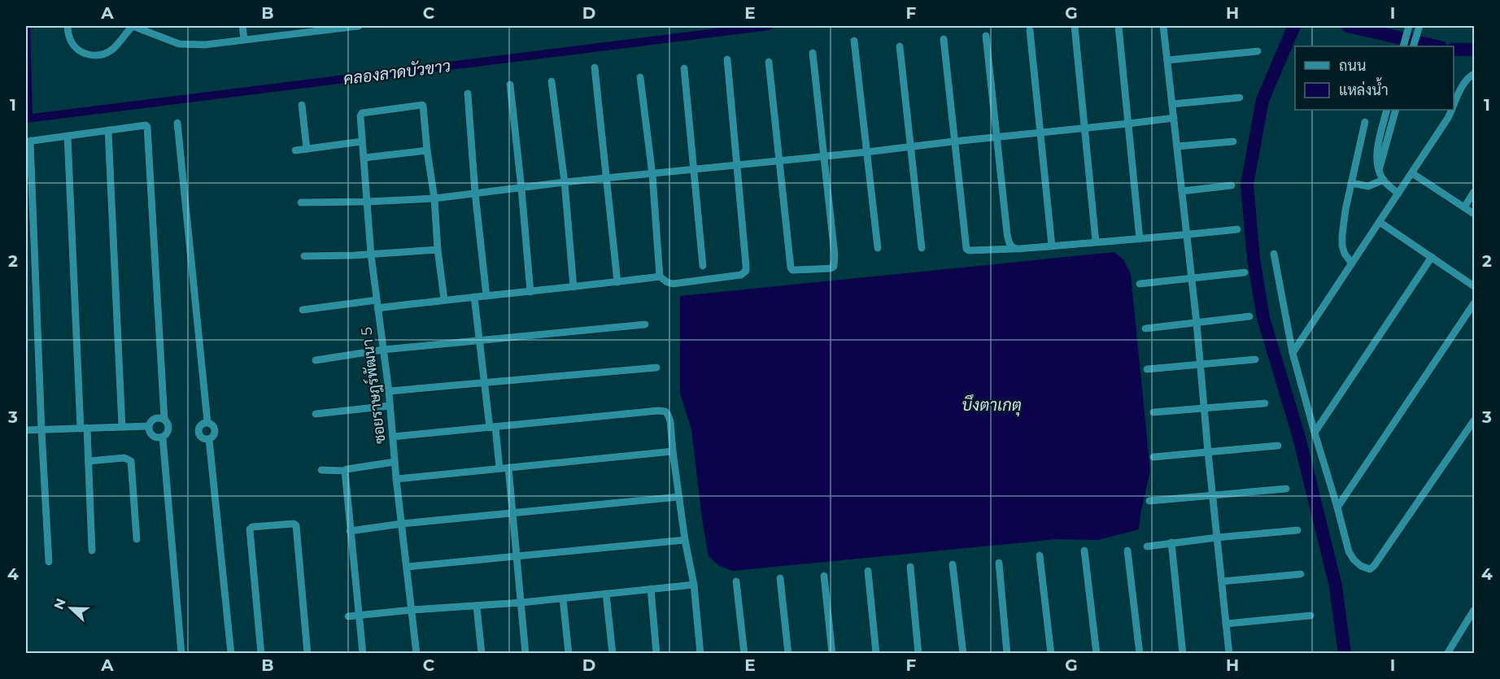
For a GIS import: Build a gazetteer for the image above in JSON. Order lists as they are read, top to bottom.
{
  "streets": {
    "street": ["ซอยราษฎร์พัฒนา 5"]
  },
  "water": ["คลองลาดบัวขาว", "บึงตาเกตุ"],
  "legend": ["ถนน", "แหล่งน้ำ"],
  "north": "left",
  "grid": {
    "columns": [
      "A",
      "B",
      "C",
      "D",
      "E",
      "F",
      "G",
      "H",
      "I"
    ],
    "rows": [
      "1",
      "2",
      "3",
      "4"
    ]
  }
}
